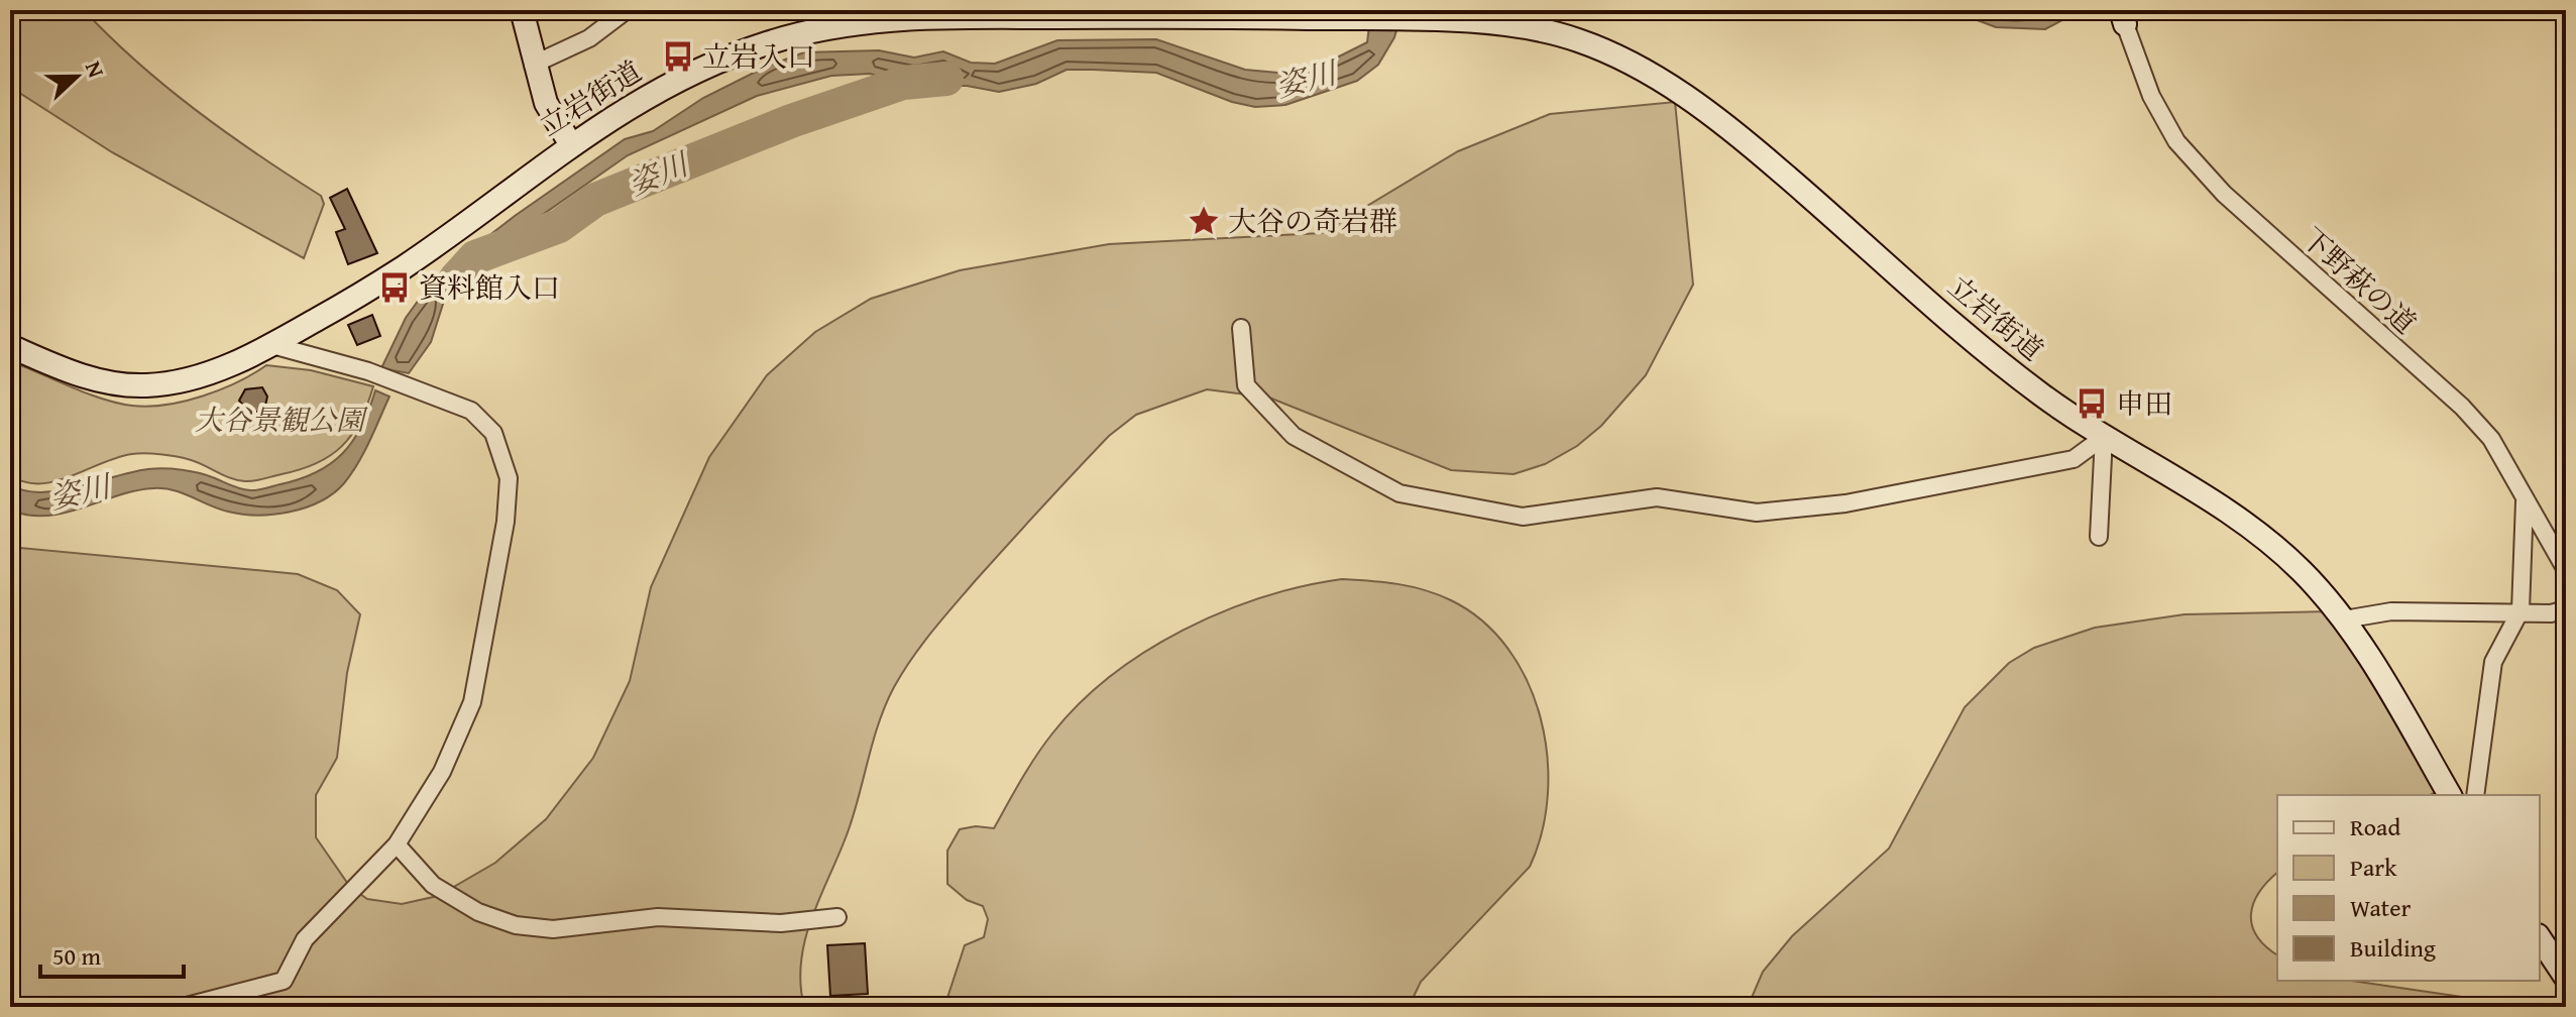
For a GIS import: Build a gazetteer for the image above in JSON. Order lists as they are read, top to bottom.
{
  "streets": {
    "street": ["立岩街道", "下野萩の道"]
  },
  "water": ["姿川"],
  "parks": ["大谷景観公園"],
  "places": {
    "bus stop": ["立岩入口", "資料館入口", "申田"],
    "place": ["大谷の奇岩群"]
  },
  "legend": [
    "Road",
    "Park",
    "Water",
    "Building"
  ],
  "scale_bar": "50 m",
  "north": "right"
}
